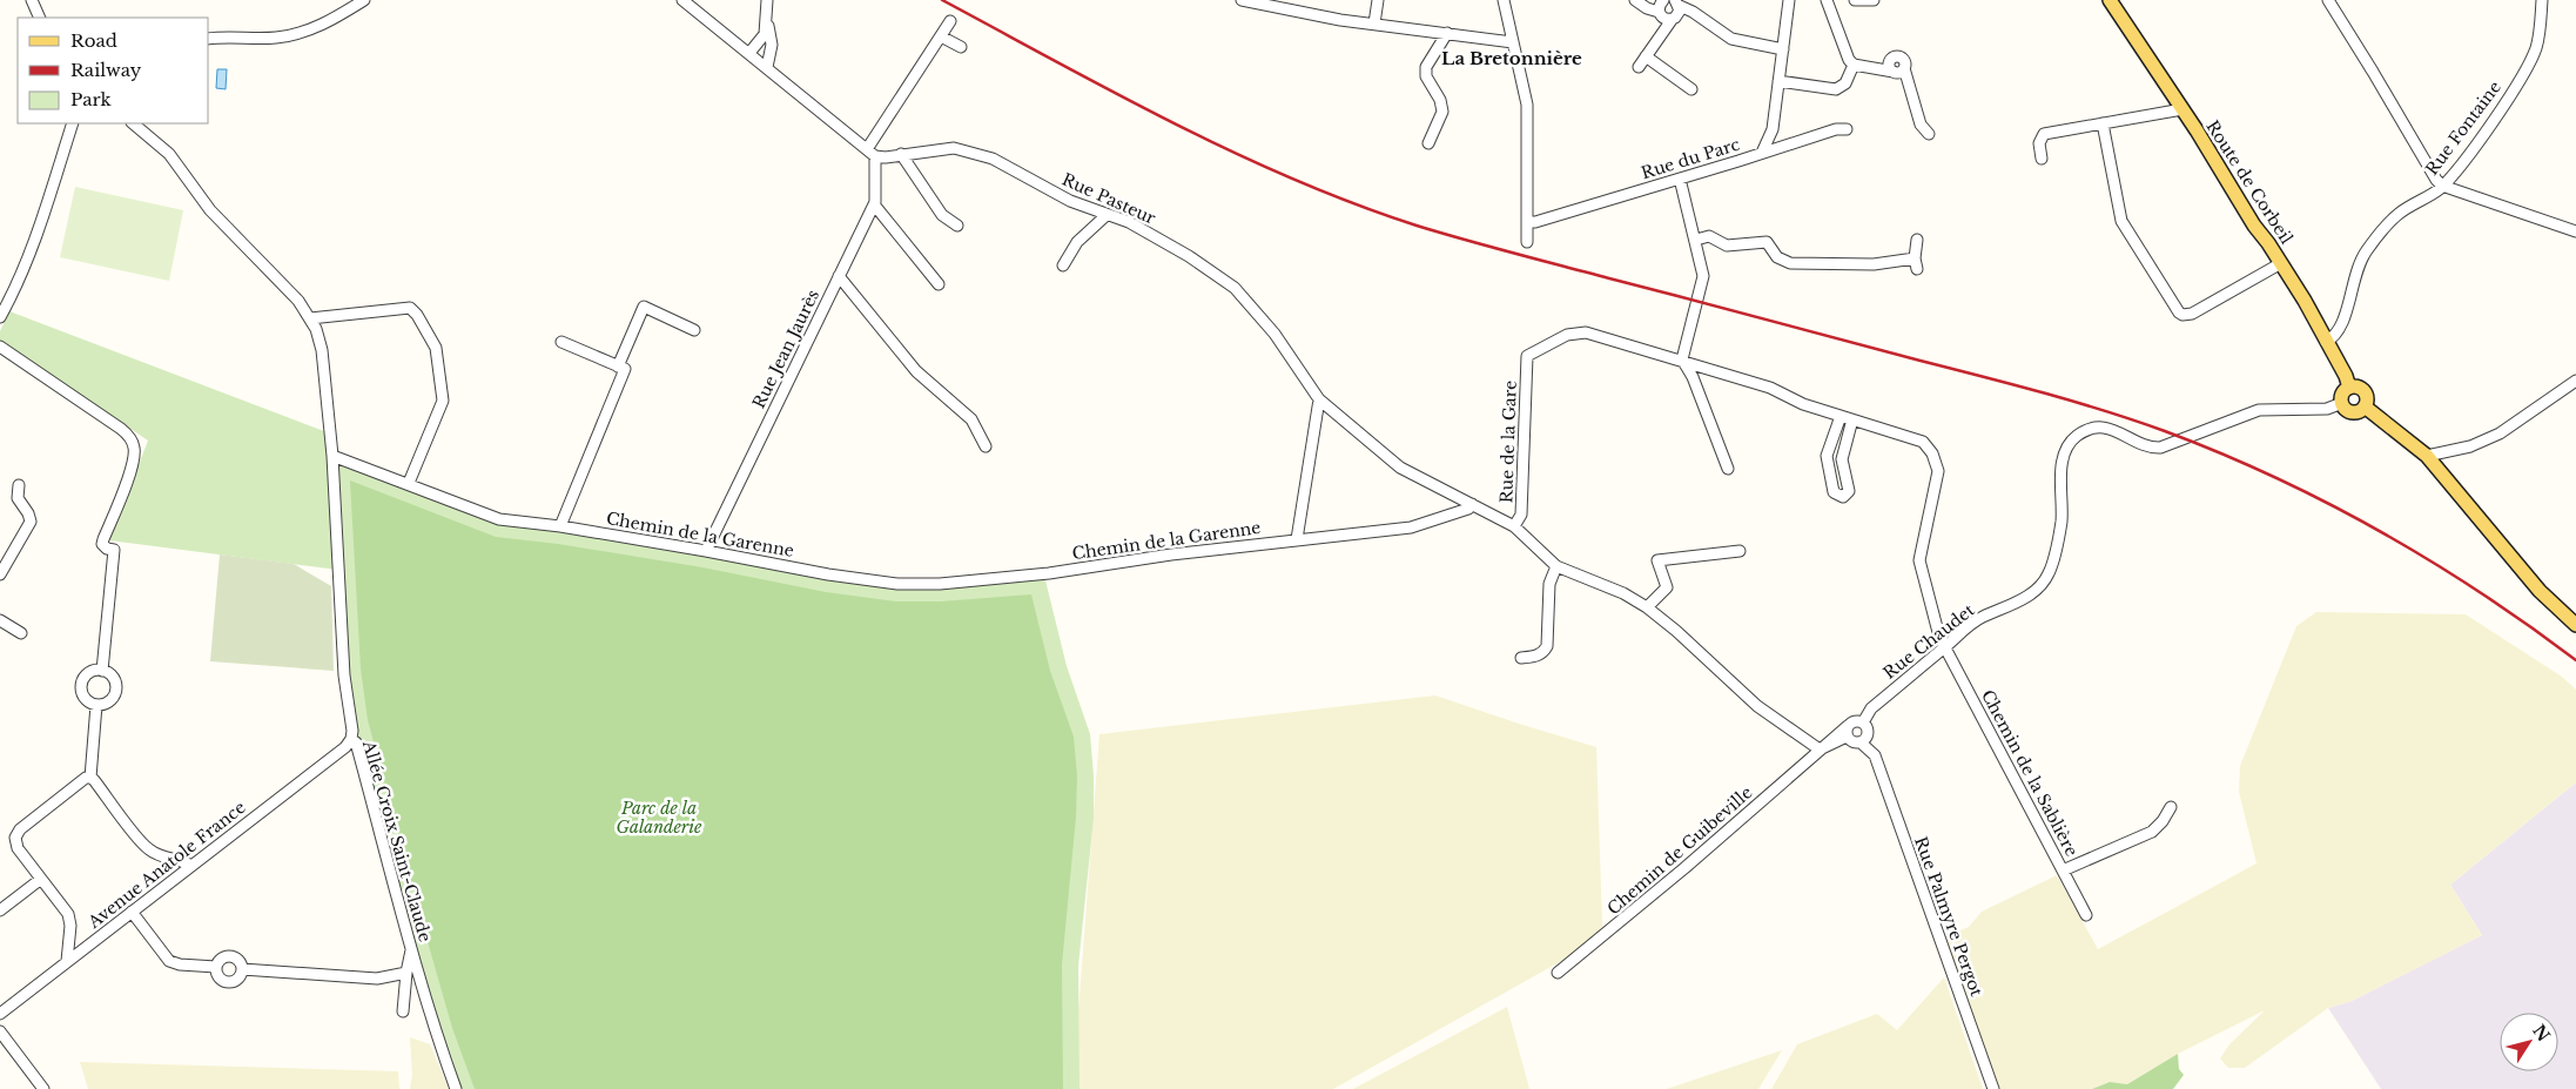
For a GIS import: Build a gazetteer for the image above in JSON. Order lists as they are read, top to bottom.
{
  "streets": {
    "main road": ["Route de Corbeil"],
    "street": [
      "Rue Fontaine",
      "Rue du Parc",
      "Rue Pasteur",
      "Rue Jean Jaurès",
      "Rue de la Gare",
      "Chemin de la Garenne",
      "Rue Chaudet",
      "Chemin de la Sablière",
      "Allée Croix Saint-Claude",
      "Chemin de Guibeville",
      "Avenue Anatole France",
      "Rue Palmyre Pergot"
    ]
  },
  "crossings": [
    ["Rue Fontaine", "Route de Corbeil"],
    ["Route de Corbeil", "Rue Chaudet"],
    ["Rue Pasteur", "Rue Jean Jaurès"],
    ["Rue Pasteur", "Rue de la Gare"],
    ["Rue Pasteur", "Chemin de la Garenne"],
    ["Rue Jean Jaurès", "Chemin de la Garenne"],
    ["Rue de la Gare", "Chemin de la Sablière"],
    ["Chemin de la Garenne", "Allée Croix Saint-Claude"],
    ["Rue Chaudet", "Chemin de la Sablière"],
    ["Rue Chaudet", "Rue Palmyre Pergot"],
    ["Allée Croix Saint-Claude", "Avenue Anatole France"]
  ],
  "districts": ["La Bretonnière"],
  "parks": ["Parc de la Galanderie"],
  "legend": ["Road", "Railway", "Park"],
  "north": "top right"
}
